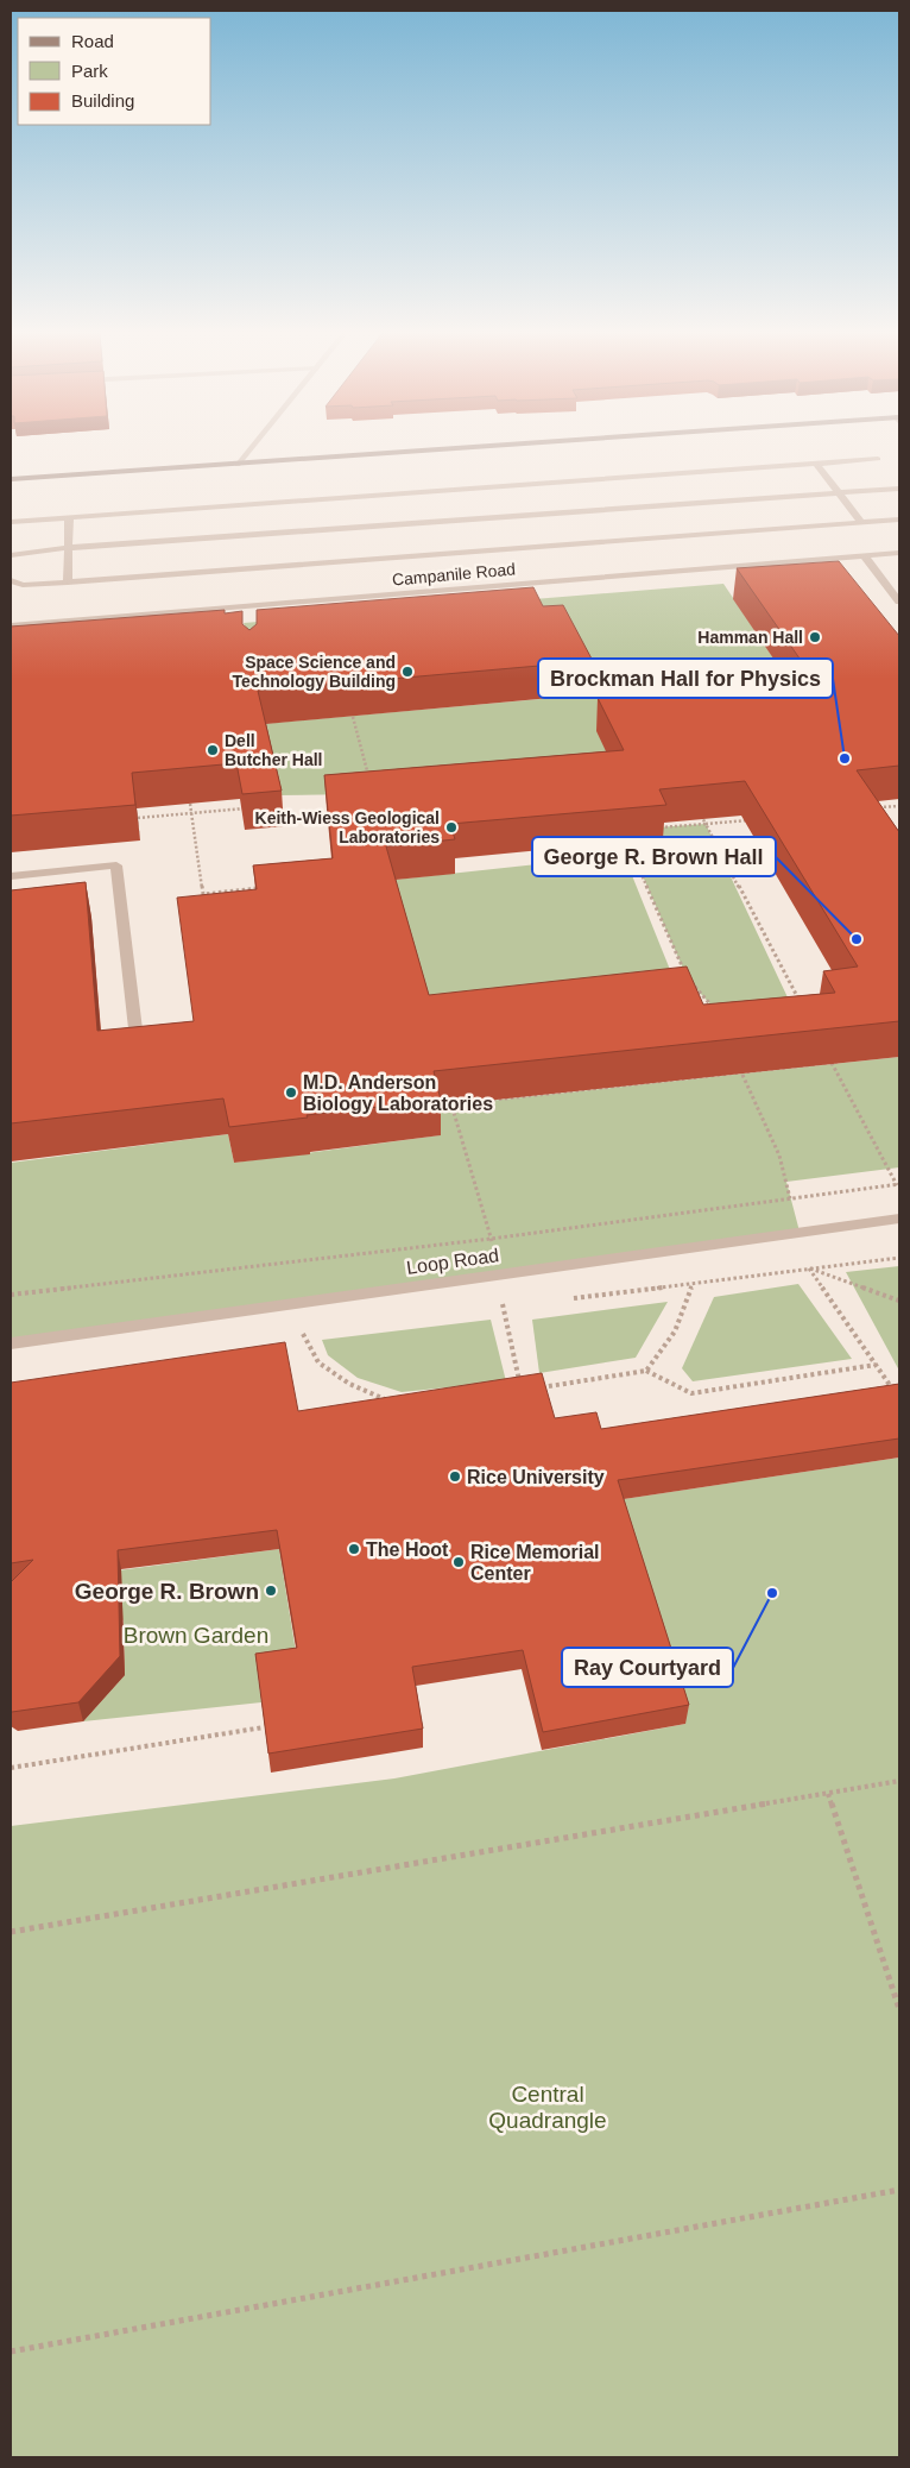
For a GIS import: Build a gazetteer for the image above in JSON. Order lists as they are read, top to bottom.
{
  "streets": {
    "street": ["Campanile Road", "Loop Road"]
  },
  "parks": ["Brown Garden", "Central Quadrangle"],
  "places": [
    "Hamman Hall",
    "Space Science and Technology Building",
    "Dell Butcher Hall",
    "Brockman Hall for Physics",
    "Keith-Wiess Geological Laboratories",
    "George R. Brown Hall",
    "M.D. Anderson Biology Laboratories",
    "Rice University",
    "The Hoot",
    "Rice Memorial Center",
    "George R. Brown",
    "Ray Courtyard"
  ],
  "legend": ["Road", "Park", "Building"]
}
